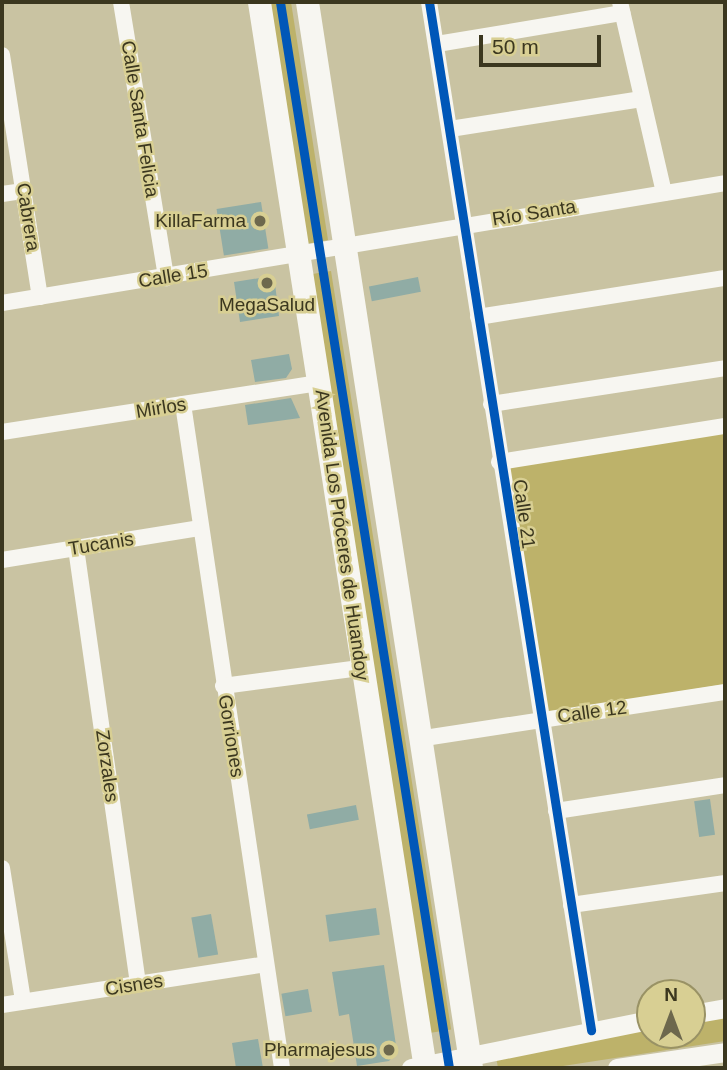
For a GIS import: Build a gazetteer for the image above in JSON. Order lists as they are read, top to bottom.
{
  "streets": {
    "main road": ["Avenida Los Próceres de Huandoy"],
    "street": [
      "Calle Santa Felicia",
      "Río Santa",
      "Cabrera",
      "Calle 15",
      "Mirlos",
      "Calle 21",
      "Tucanis",
      "Calle 12",
      "Gorriones",
      "Zorzales",
      "Cisnes"
    ]
  },
  "crossings": [
    ["Calle Santa Felicia", "Calle 15"],
    ["Río Santa", "Calle 15"],
    ["Río Santa", "Calle 21"],
    ["Cabrera", "Calle 15"],
    ["Calle 15", "Avenida Los Próceres de Huandoy"],
    ["Mirlos", "Avenida Los Próceres de Huandoy"],
    ["Mirlos", "Gorriones"],
    ["Calle 21", "Calle 12"],
    ["Tucanis", "Gorriones"],
    ["Tucanis", "Zorzales"],
    ["Gorriones", "Cisnes"],
    ["Zorzales", "Cisnes"]
  ],
  "places": ["KillaFarma", "MegaSalud", "Pharmajesus"],
  "scale_bar": "50 m",
  "north": "top"
}
